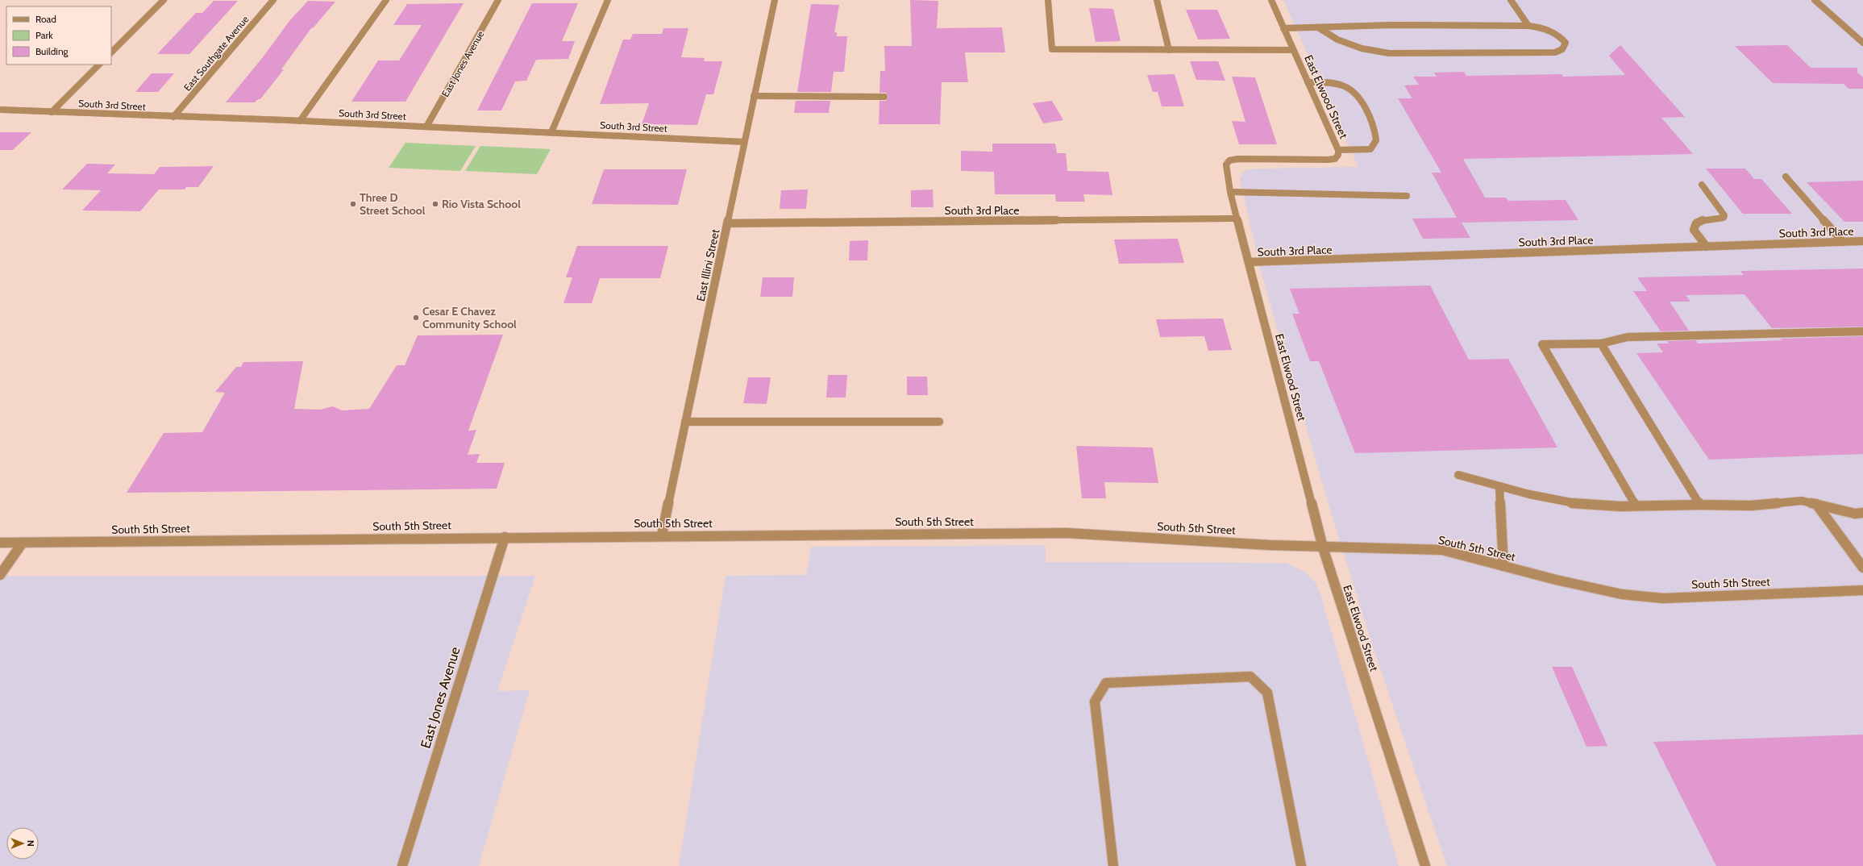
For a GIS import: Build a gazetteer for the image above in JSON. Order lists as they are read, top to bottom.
{
  "streets": {
    "street": [
      "East Southgate Avenue",
      "East Jones Avenue",
      "East Elwood Street",
      "South 3rd Street",
      "South 3rd Place",
      "East Illini Street",
      "South 5th Street"
    ]
  },
  "crossings": [
    ["East Southgate Avenue", "South 3rd Street"],
    ["East Jones Avenue", "South 3rd Street"],
    ["East Jones Avenue", "South 5th Street"],
    ["East Elwood Street", "South 3rd Place"],
    ["East Elwood Street", "South 5th Street"],
    ["South 3rd Street", "East Illini Street"],
    ["South 3rd Place", "East Illini Street"],
    ["East Illini Street", "South 5th Street"]
  ],
  "places": ["Three D Street School", "Rio Vista School", "Cesar E Chavez Community School"],
  "legend": ["Road", "Park", "Building"],
  "north": "right"
}
